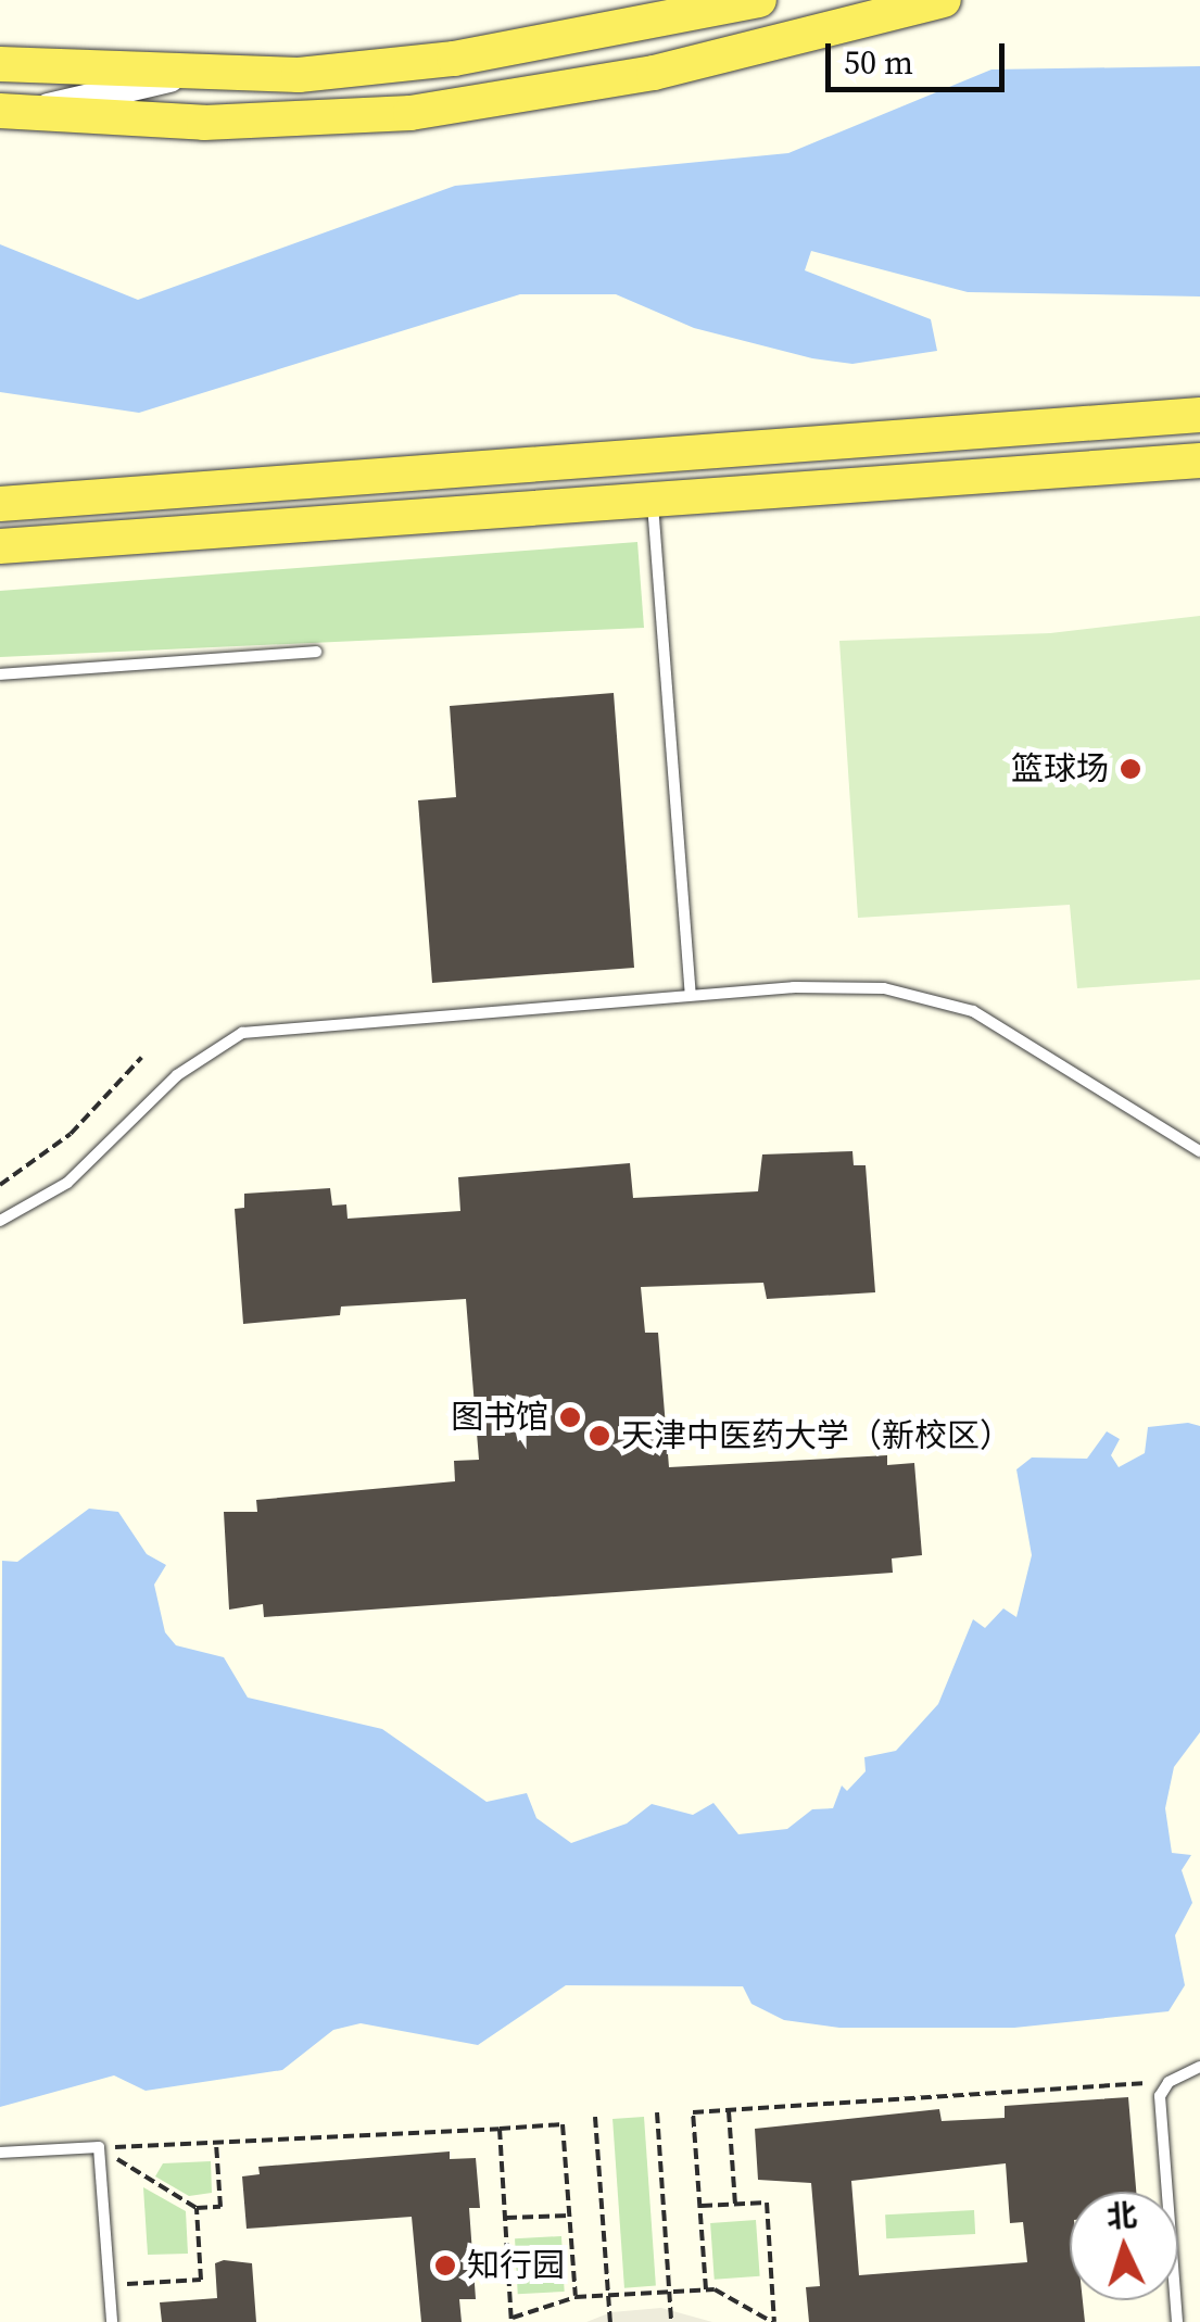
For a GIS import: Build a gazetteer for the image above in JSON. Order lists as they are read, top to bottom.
{
  "places": [
    "篮球场",
    "图书馆",
    "天津中医药大学（新校区）",
    "知行园"
  ],
  "scale_bar": "50 m",
  "north": "top"
}
